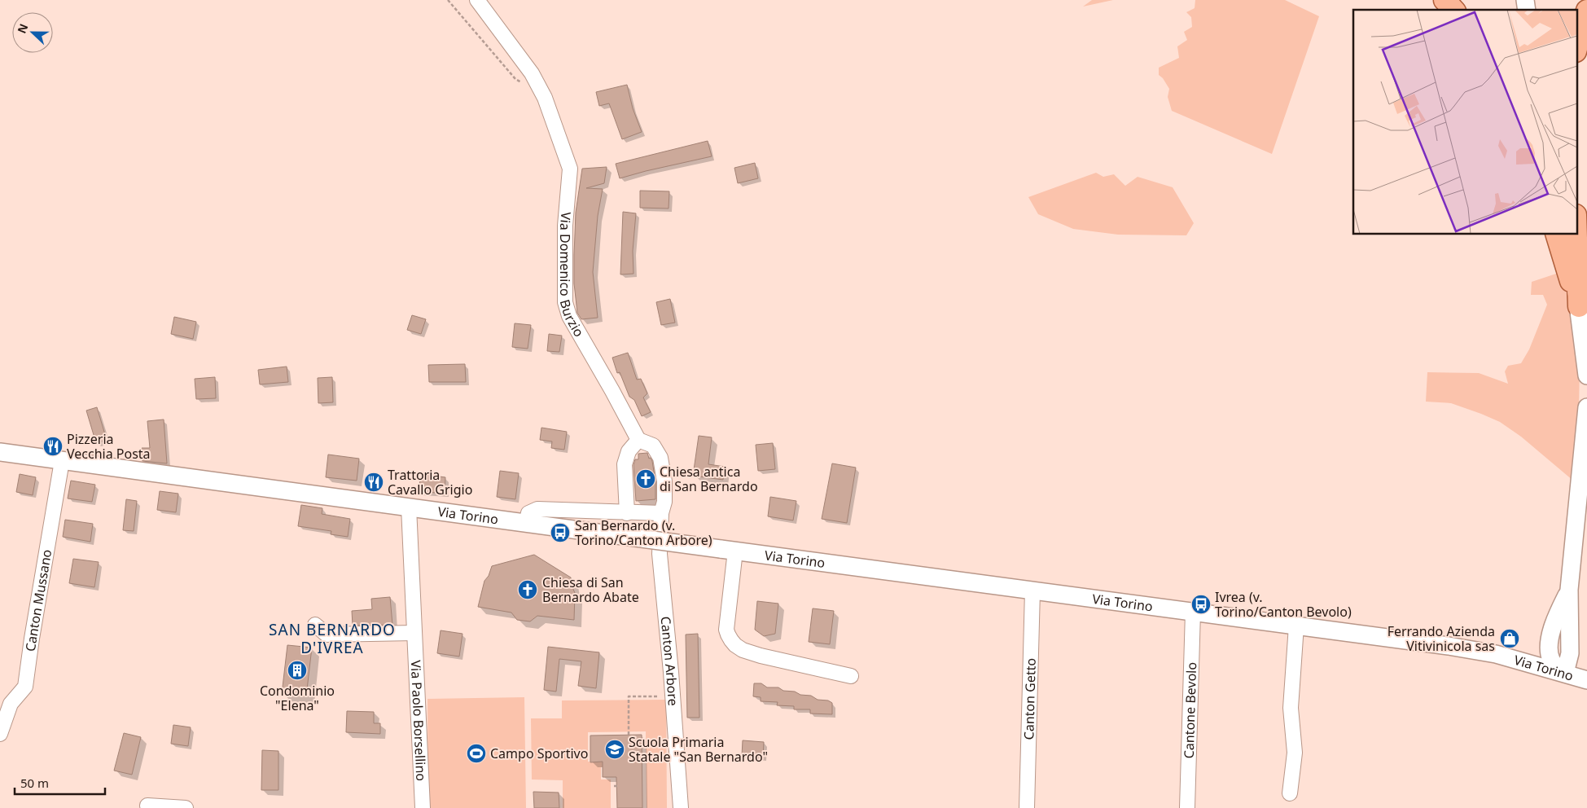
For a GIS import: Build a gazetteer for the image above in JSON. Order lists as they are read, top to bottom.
{
  "streets": {
    "street": [
      "Via Domenico Burzio",
      "Via Torino",
      "Canton Mussano",
      "Canton Arbore",
      "Canton Getto",
      "Cantone Bevolo",
      "Via Paolo Borsellino"
    ]
  },
  "crossings": [
    ["Via Domenico Burzio", "Canton Arbore"],
    ["Via Torino", "Canton Mussano"],
    ["Via Torino", "Canton Getto"],
    ["Via Torino", "Cantone Bevolo"],
    ["Via Torino", "Via Paolo Borsellino"]
  ],
  "districts": ["SAN BERNARDO D'IVREA"],
  "places": {
    "restaurant": ["Pizzeria Vecchia Posta", "Trattoria Cavallo Grigio"],
    "church": ["Chiesa antica di San Bernardo", "Chiesa di San Bernardo Abate"],
    "bus stop": ["San Bernardo (v. Torino/Canton Arbore)", "Ivrea (v. Torino/Canton Bevolo)"],
    "shop": ["Ferrando Azienda Vitivinicola sas"],
    "building": ["Condominio \"Elena\""],
    "school or university": ["Scuola Primaria Statale \"San Bernardo\""],
    "sports": ["Campo Sportivo"]
  },
  "scale_bar": "50 m",
  "north": "left"
}
